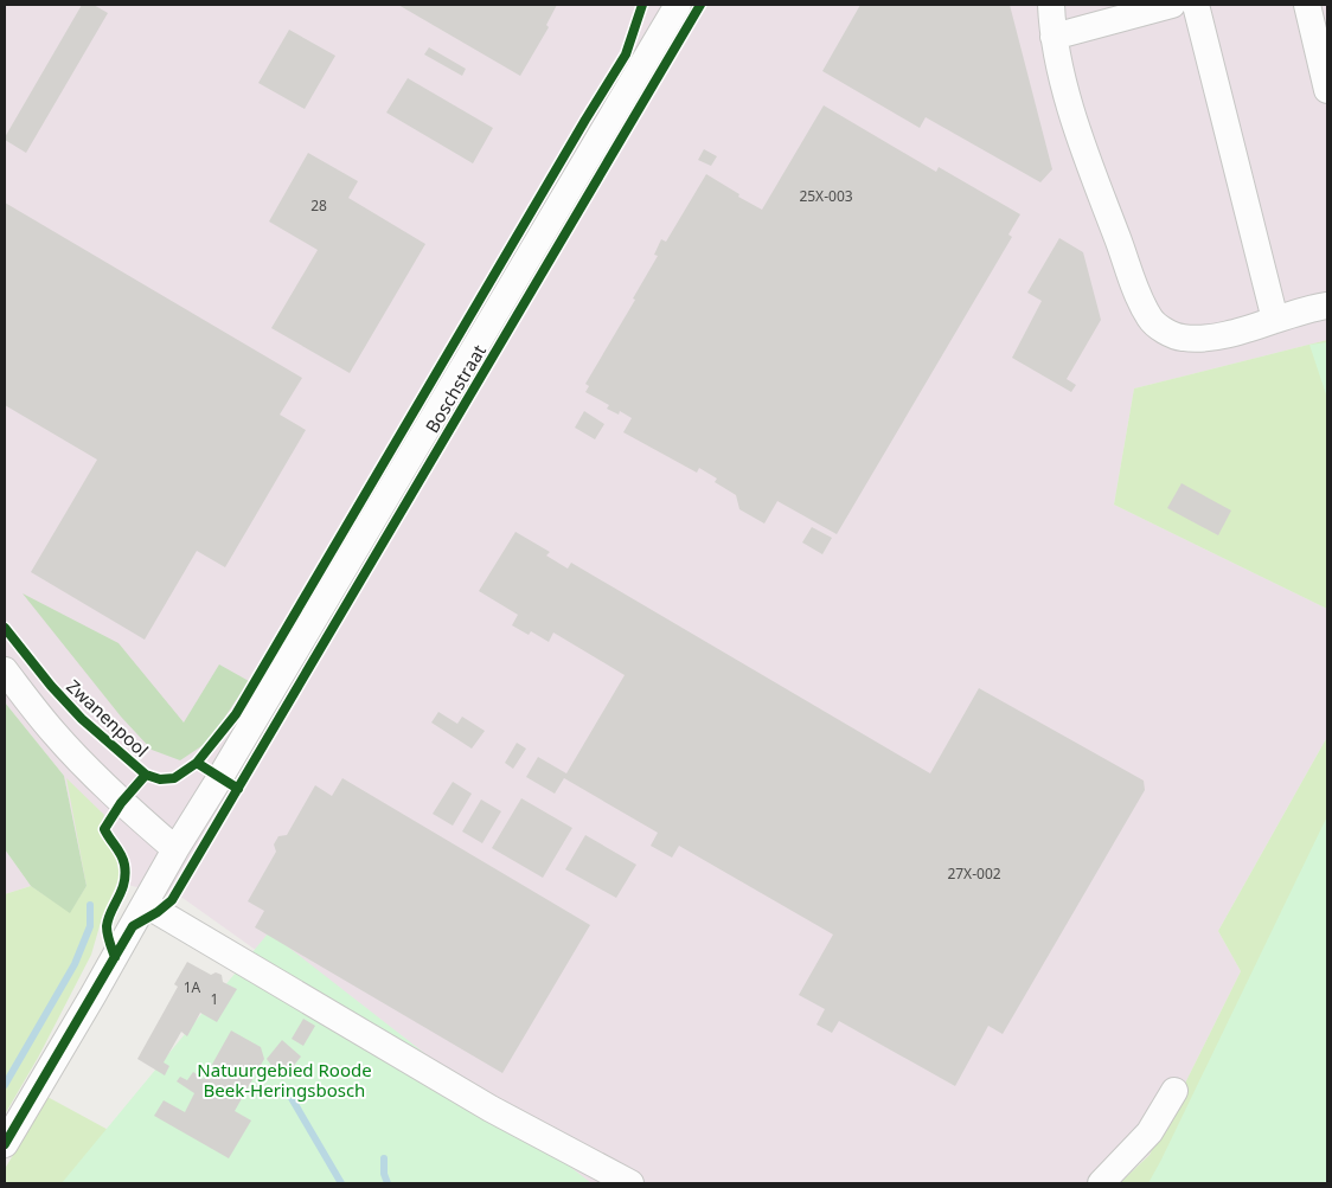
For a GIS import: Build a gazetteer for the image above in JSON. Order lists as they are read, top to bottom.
{
  "streets": {
    "street": ["Boschstraat"],
    "cycle path": ["Zwanenpool"]
  },
  "parks": ["Natuurgebied Roode Beek-Heringsbosch"],
  "house_numbers": [
    "25X-003",
    "28",
    "27X-002",
    "1A",
    "1"
  ]
}
